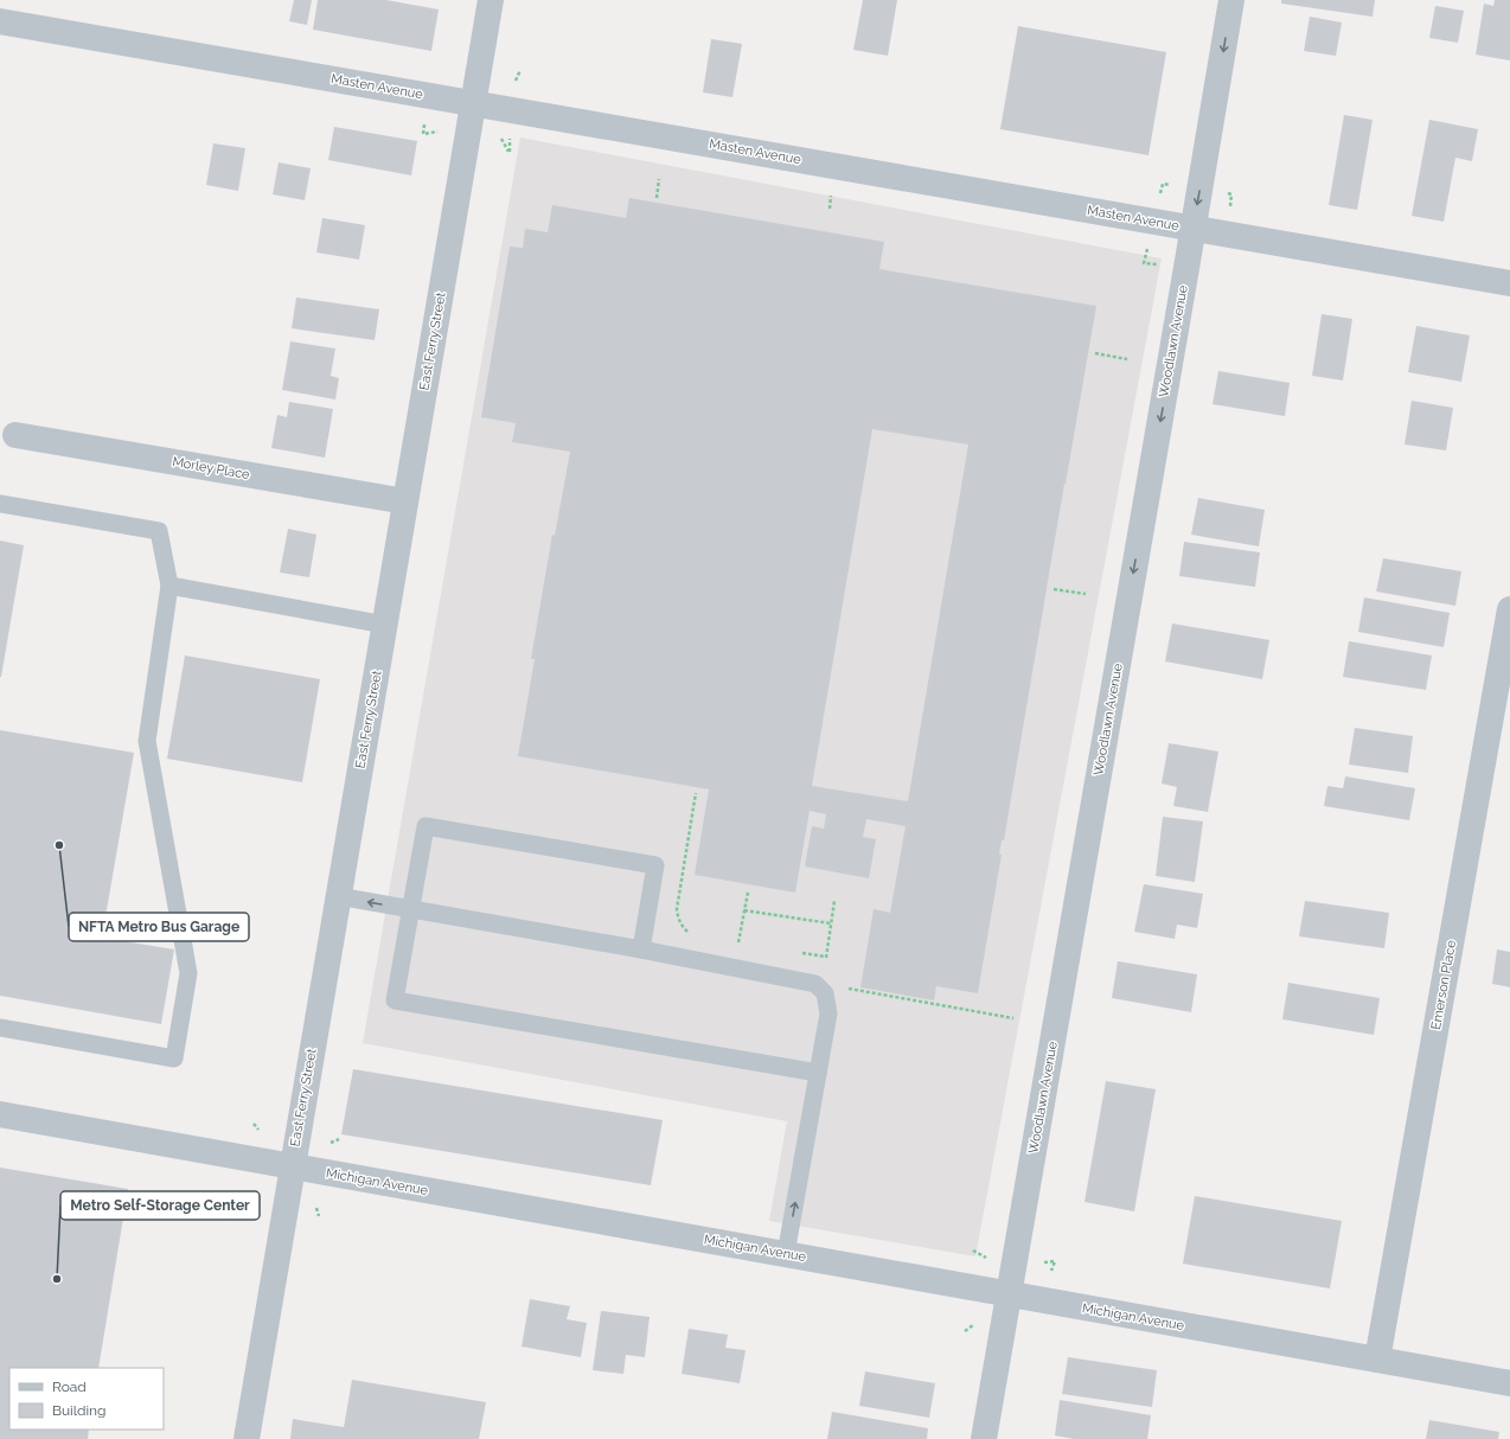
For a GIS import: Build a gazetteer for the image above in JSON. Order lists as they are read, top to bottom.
{
  "streets": {
    "street": [
      "Masten Avenue",
      "East Ferry Street",
      "Woodlawn Avenue",
      "Morley Place",
      "Emerson Place",
      "Michigan Avenue"
    ]
  },
  "crossings": [
    ["Masten Avenue", "East Ferry Street"],
    ["Masten Avenue", "Woodlawn Avenue"],
    ["East Ferry Street", "Morley Place"],
    ["East Ferry Street", "Michigan Avenue"],
    ["Woodlawn Avenue", "Michigan Avenue"],
    ["Emerson Place", "Michigan Avenue"]
  ],
  "one_way": ["Woodlawn Avenue"],
  "places": ["NFTA Metro Bus Garage", "Metro Self-Storage Center"],
  "legend": ["Road", "Building"]
}
